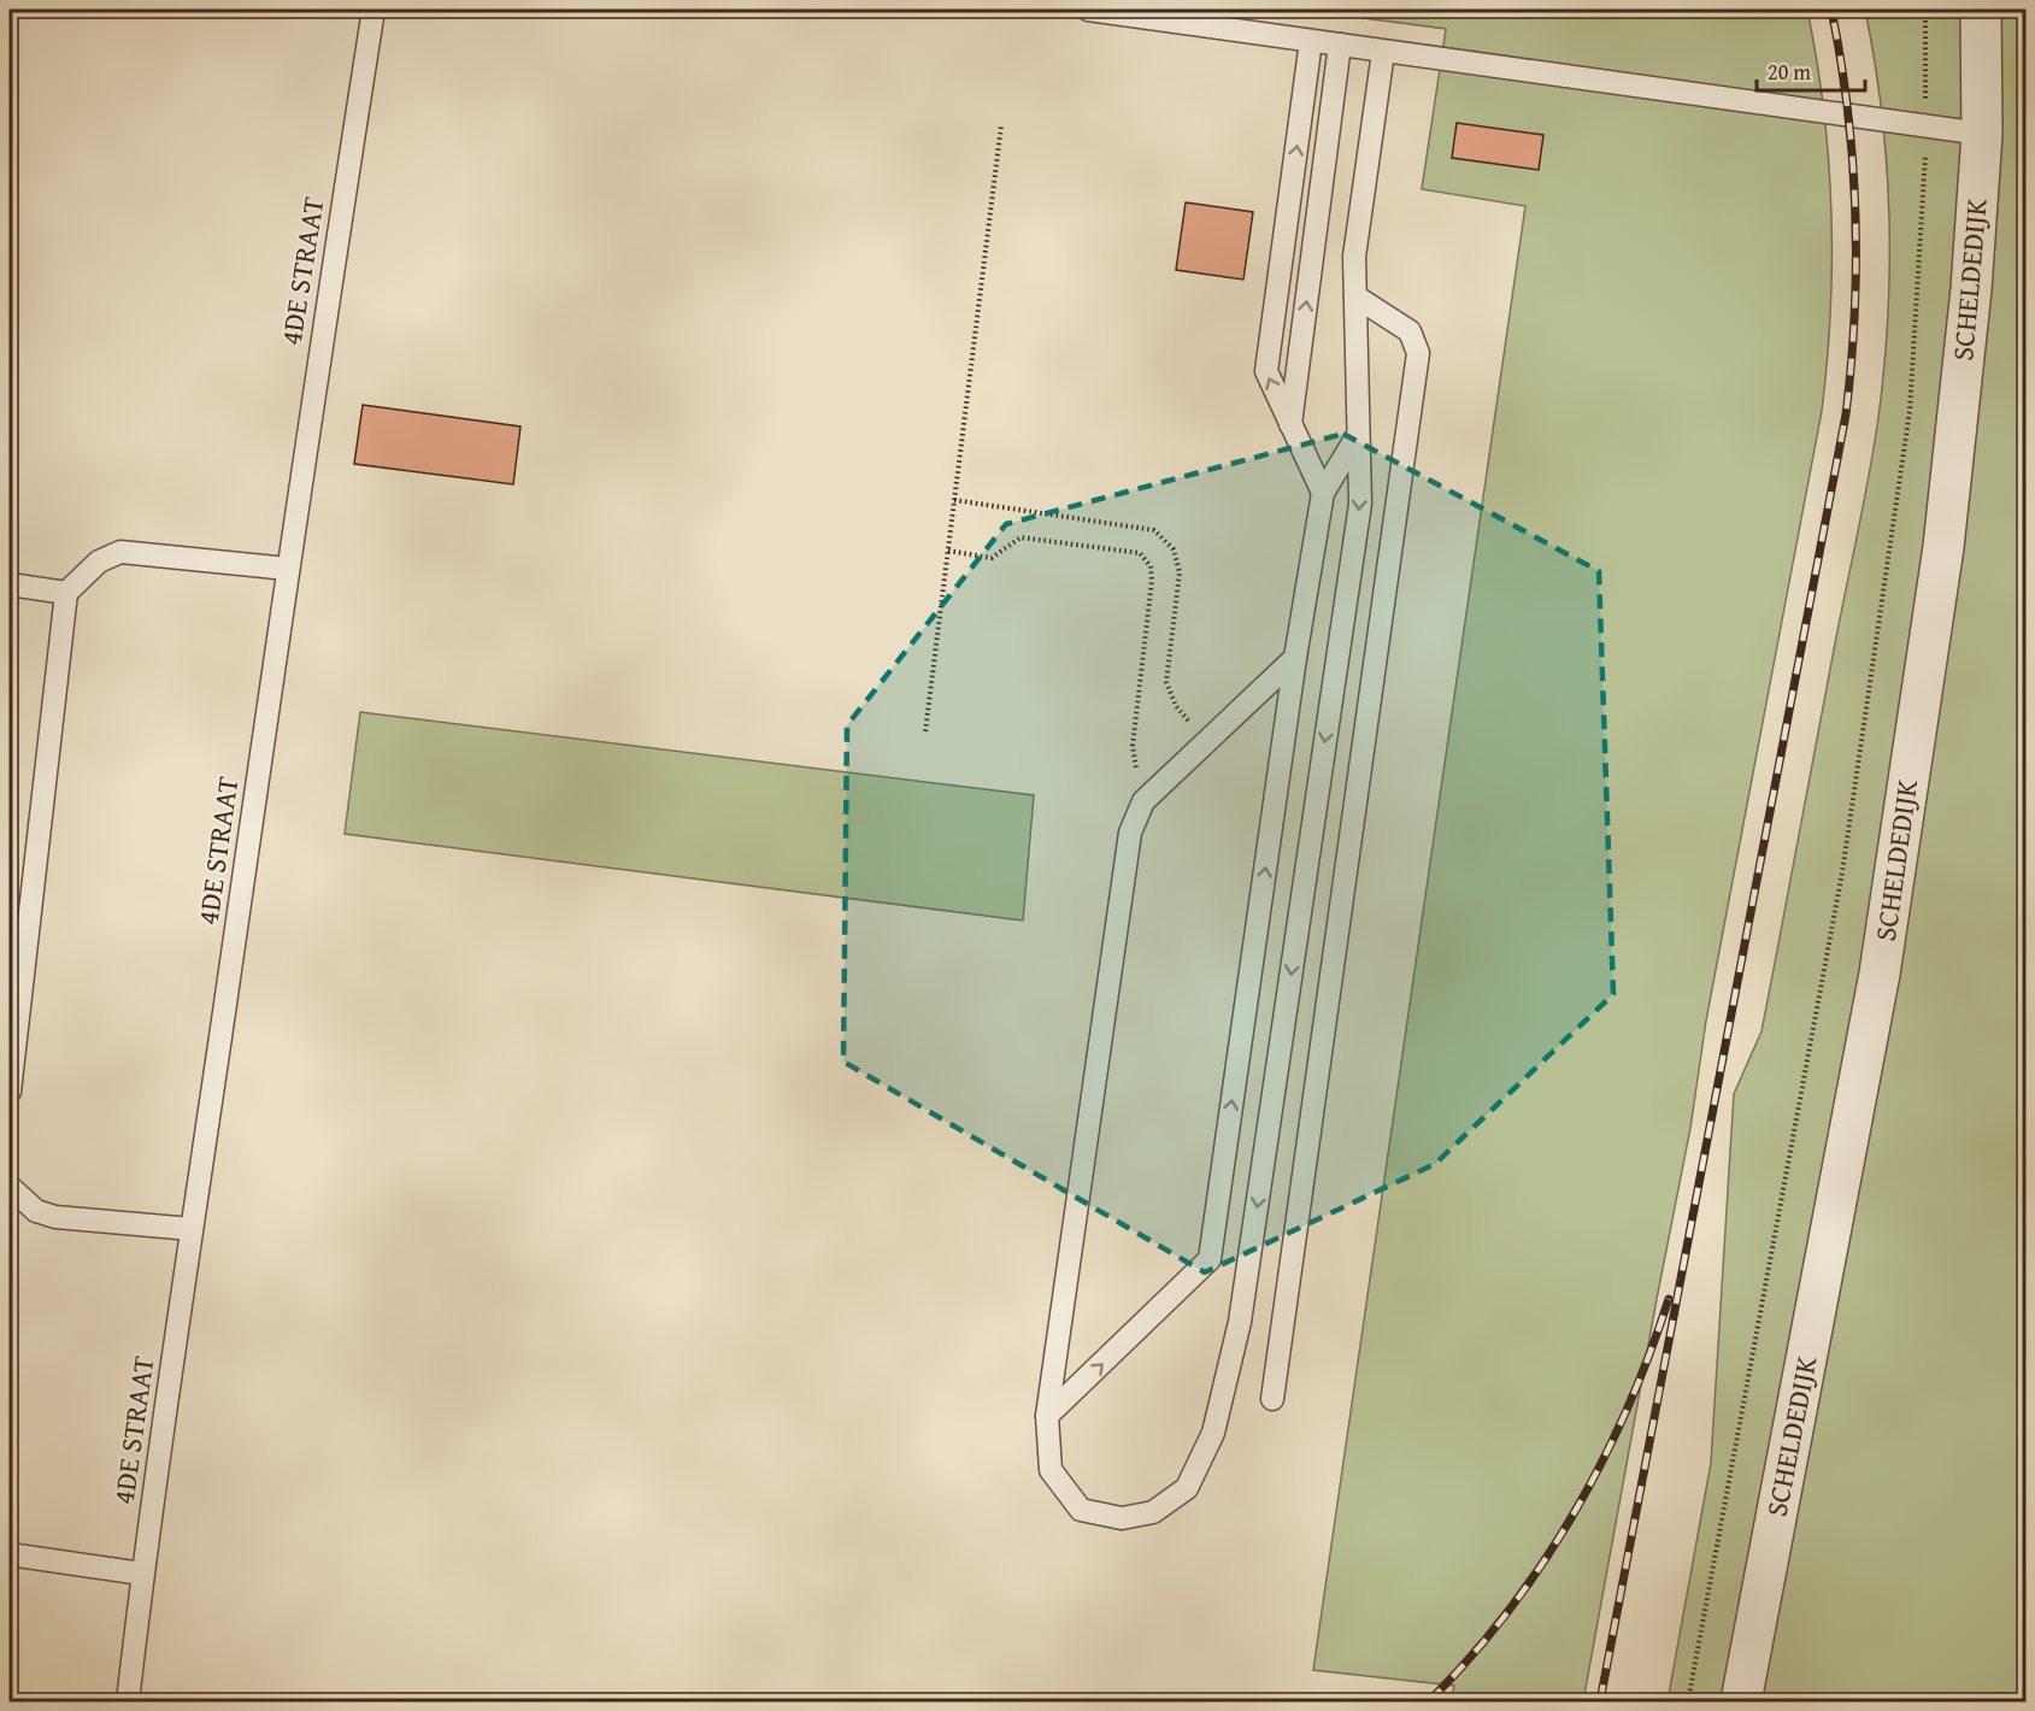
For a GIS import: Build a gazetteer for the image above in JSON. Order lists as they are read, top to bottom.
{
  "streets": {
    "street": ["SCHELDEDIJK"],
    "lane": ["4DE STRAAT"]
  },
  "scale_bar": "20 m"
}
